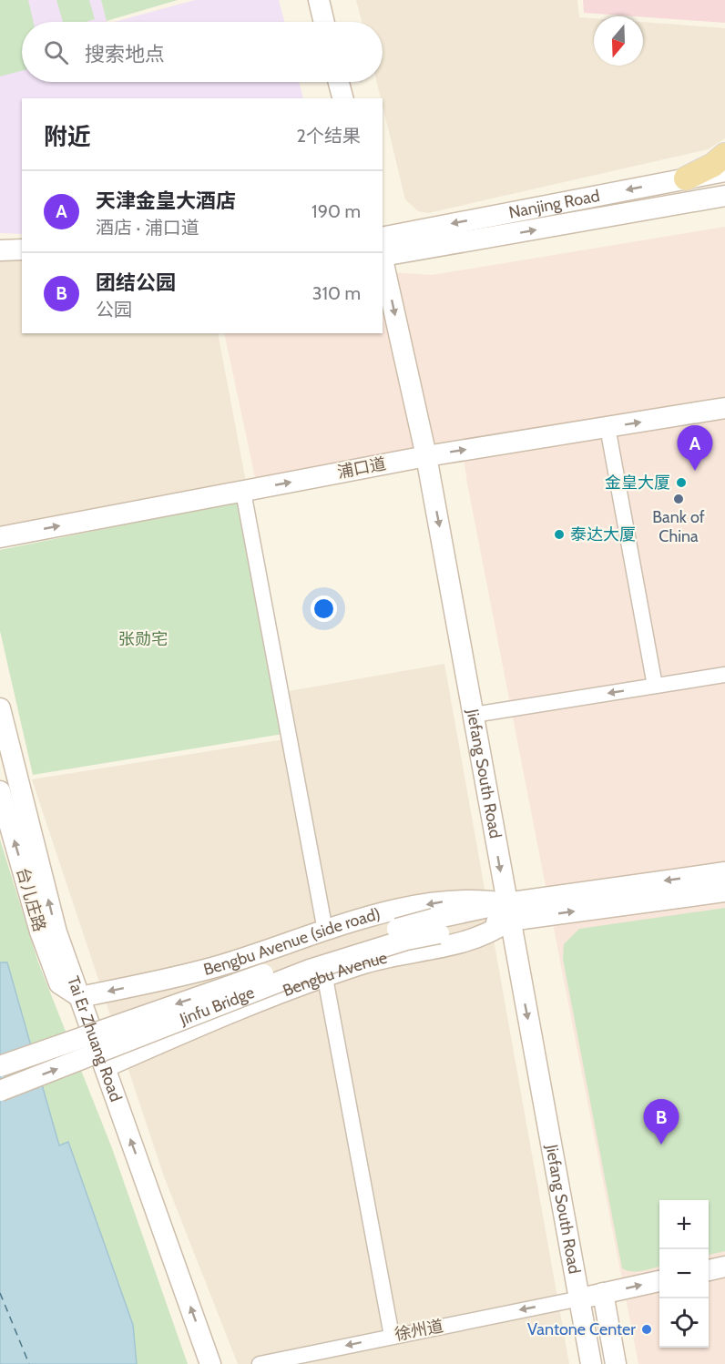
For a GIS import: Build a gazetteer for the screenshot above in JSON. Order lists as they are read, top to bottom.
{
  "streets": {
    "main road": [
      "Nanjing Road",
      "浦口道",
      "Jiefang South Road",
      "台儿庄路",
      "Bengbu Avenue (side road)",
      "Bengbu Avenue",
      "Jinfu Bridge",
      "Tai Er Zhuang Road"
    ],
    "street": ["徐州道"]
  },
  "crossings": [
    ["浦口道", "Jiefang South Road"],
    ["Jiefang South Road", "Bengbu Avenue (side road)"],
    ["Jiefang South Road", "Bengbu Avenue"],
    ["Jiefang South Road", "徐州道"],
    ["台儿庄路", "Bengbu Avenue (side road)"],
    ["台儿庄路", "Tai Er Zhuang Road"],
    ["Bengbu Avenue (side road)", "Bengbu Avenue"],
    ["Bengbu Avenue (side road)", "Tai Er Zhuang Road"],
    ["Bengbu Avenue", "Jinfu Bridge"],
    ["Bengbu Avenue", "Tai Er Zhuang Road"]
  ],
  "one_way": [
    "浦口道",
    "Jiefang South Road",
    "台儿庄路",
    "Bengbu Avenue (side road)",
    "Tai Er Zhuang Road",
    "徐州道"
  ],
  "parks": ["张勋宅"],
  "places": [
    "金皇大厦",
    "Bank of China",
    "泰达大厦",
    "Vantone Center"
  ],
  "north": "bottom",
  "page": {
    "search": "搜索地点",
    "heading": ["附近", "2个结果"],
    "list": [
      {
        "mark": "A",
        "name": "天津金皇大酒店",
        "note": "酒店 · 浦口道",
        "value": "190 m"
      },
      {
        "mark": "B",
        "name": "团结公园",
        "note": "公园",
        "value": "310 m"
      }
    ],
    "pins": ["A", "B"],
    "map_buttons": ["+", "−"]
  }
}
